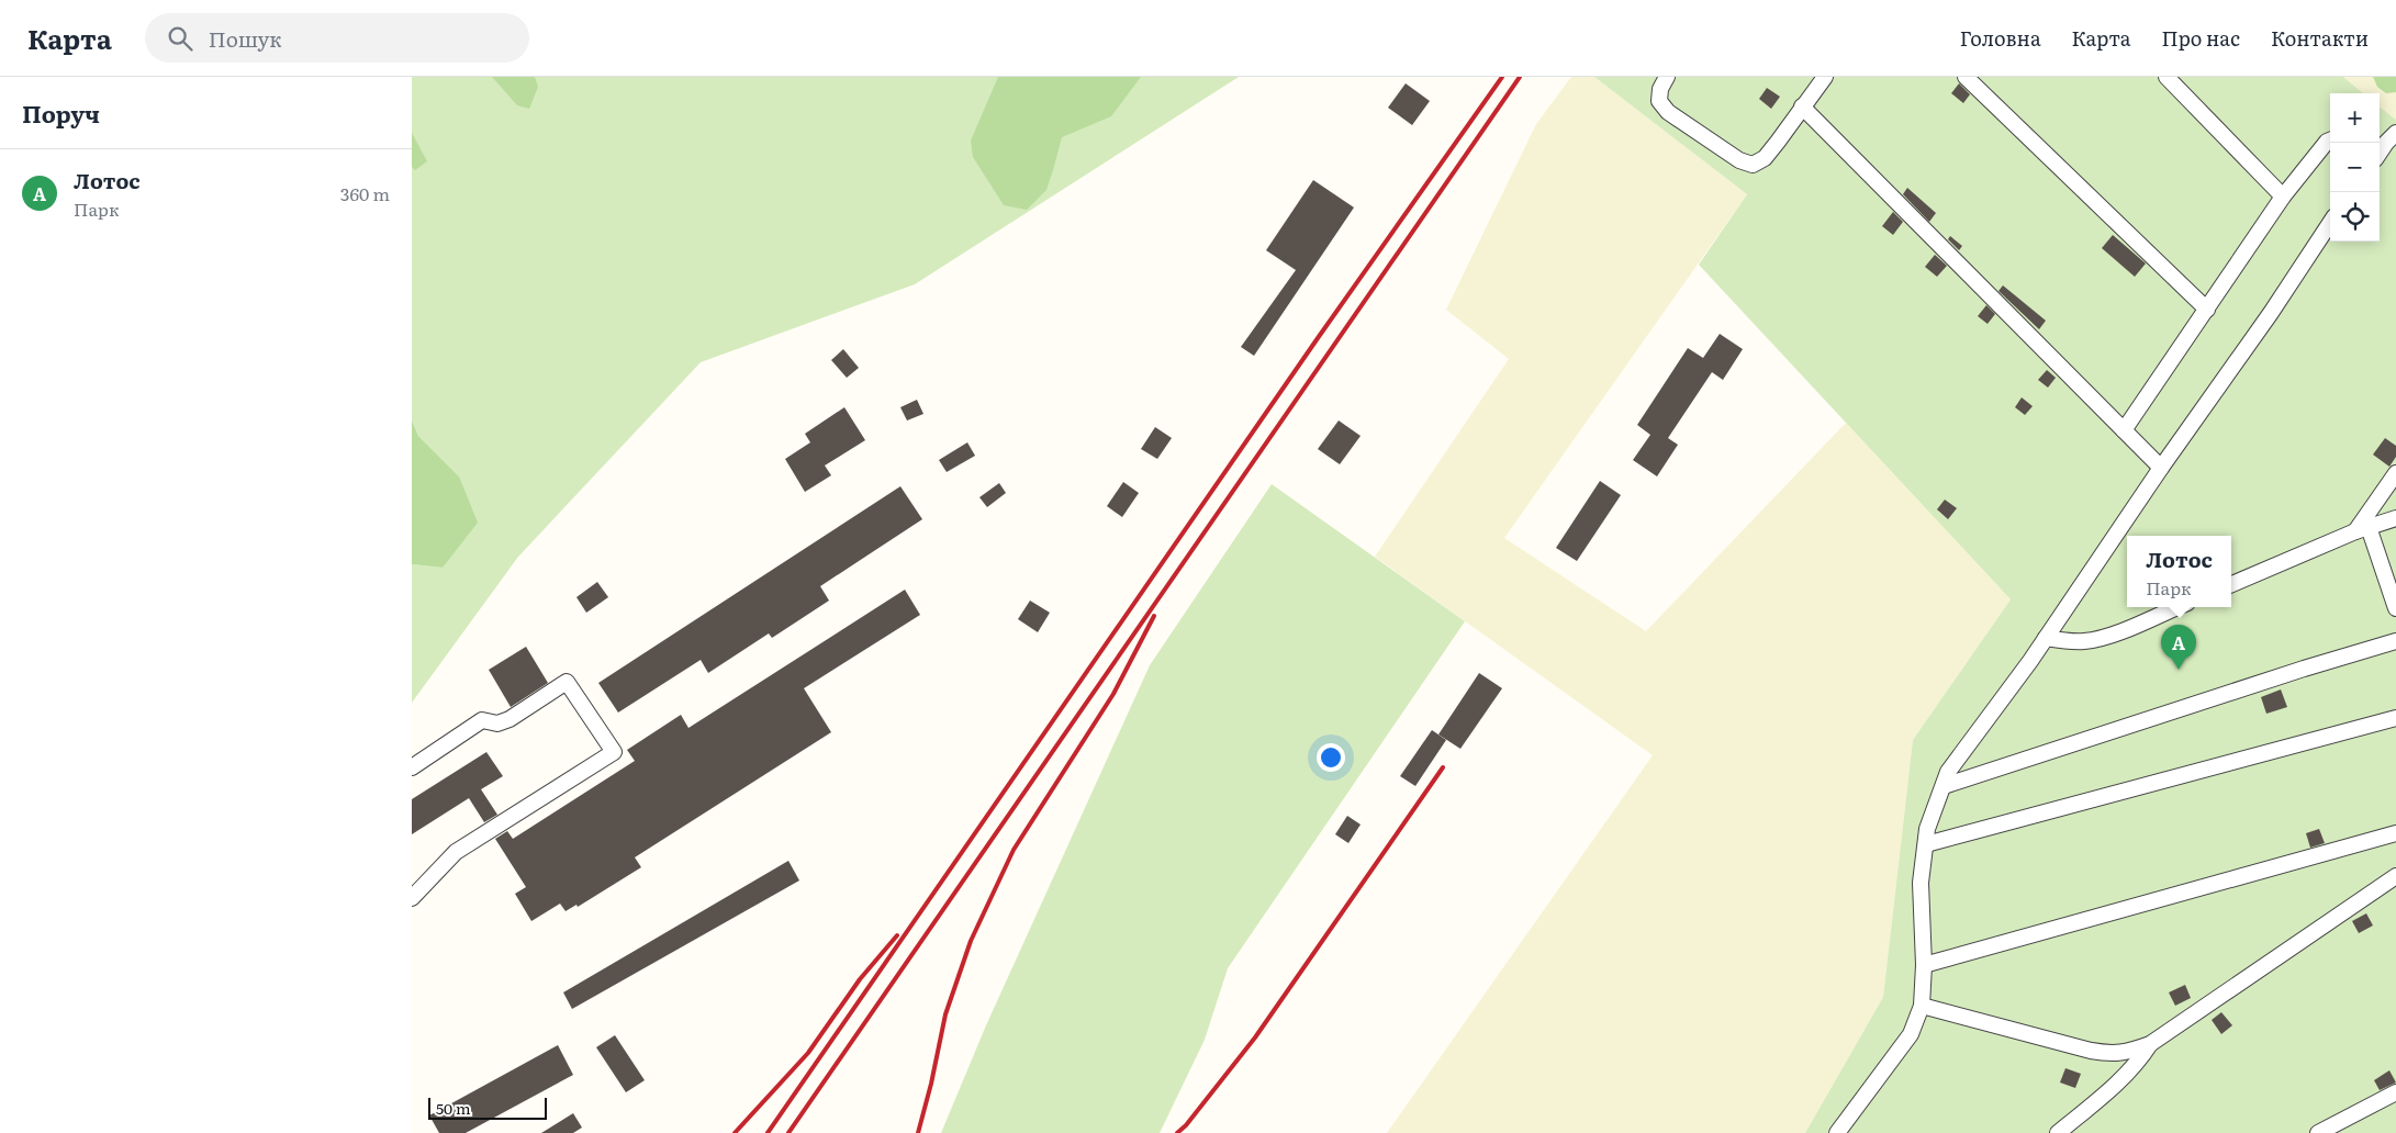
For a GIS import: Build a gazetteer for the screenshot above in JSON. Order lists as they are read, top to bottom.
{
  "scale_bar": "50 m",
  "page": {
    "header": "Карта",
    "search": "Пошук",
    "nav": [
      "Головна",
      "Карта",
      "Про нас",
      "Контакти"
    ],
    "heading": "Поруч",
    "map_buttons": ["+", "−"],
    "list": [
      {
        "mark": "A",
        "name": "Лотос",
        "note": "Парк",
        "value": "360 m"
      }
    ],
    "popup": ["Лотос", "Парк"],
    "pins": "A",
    "scale": "50 m"
  }
}
